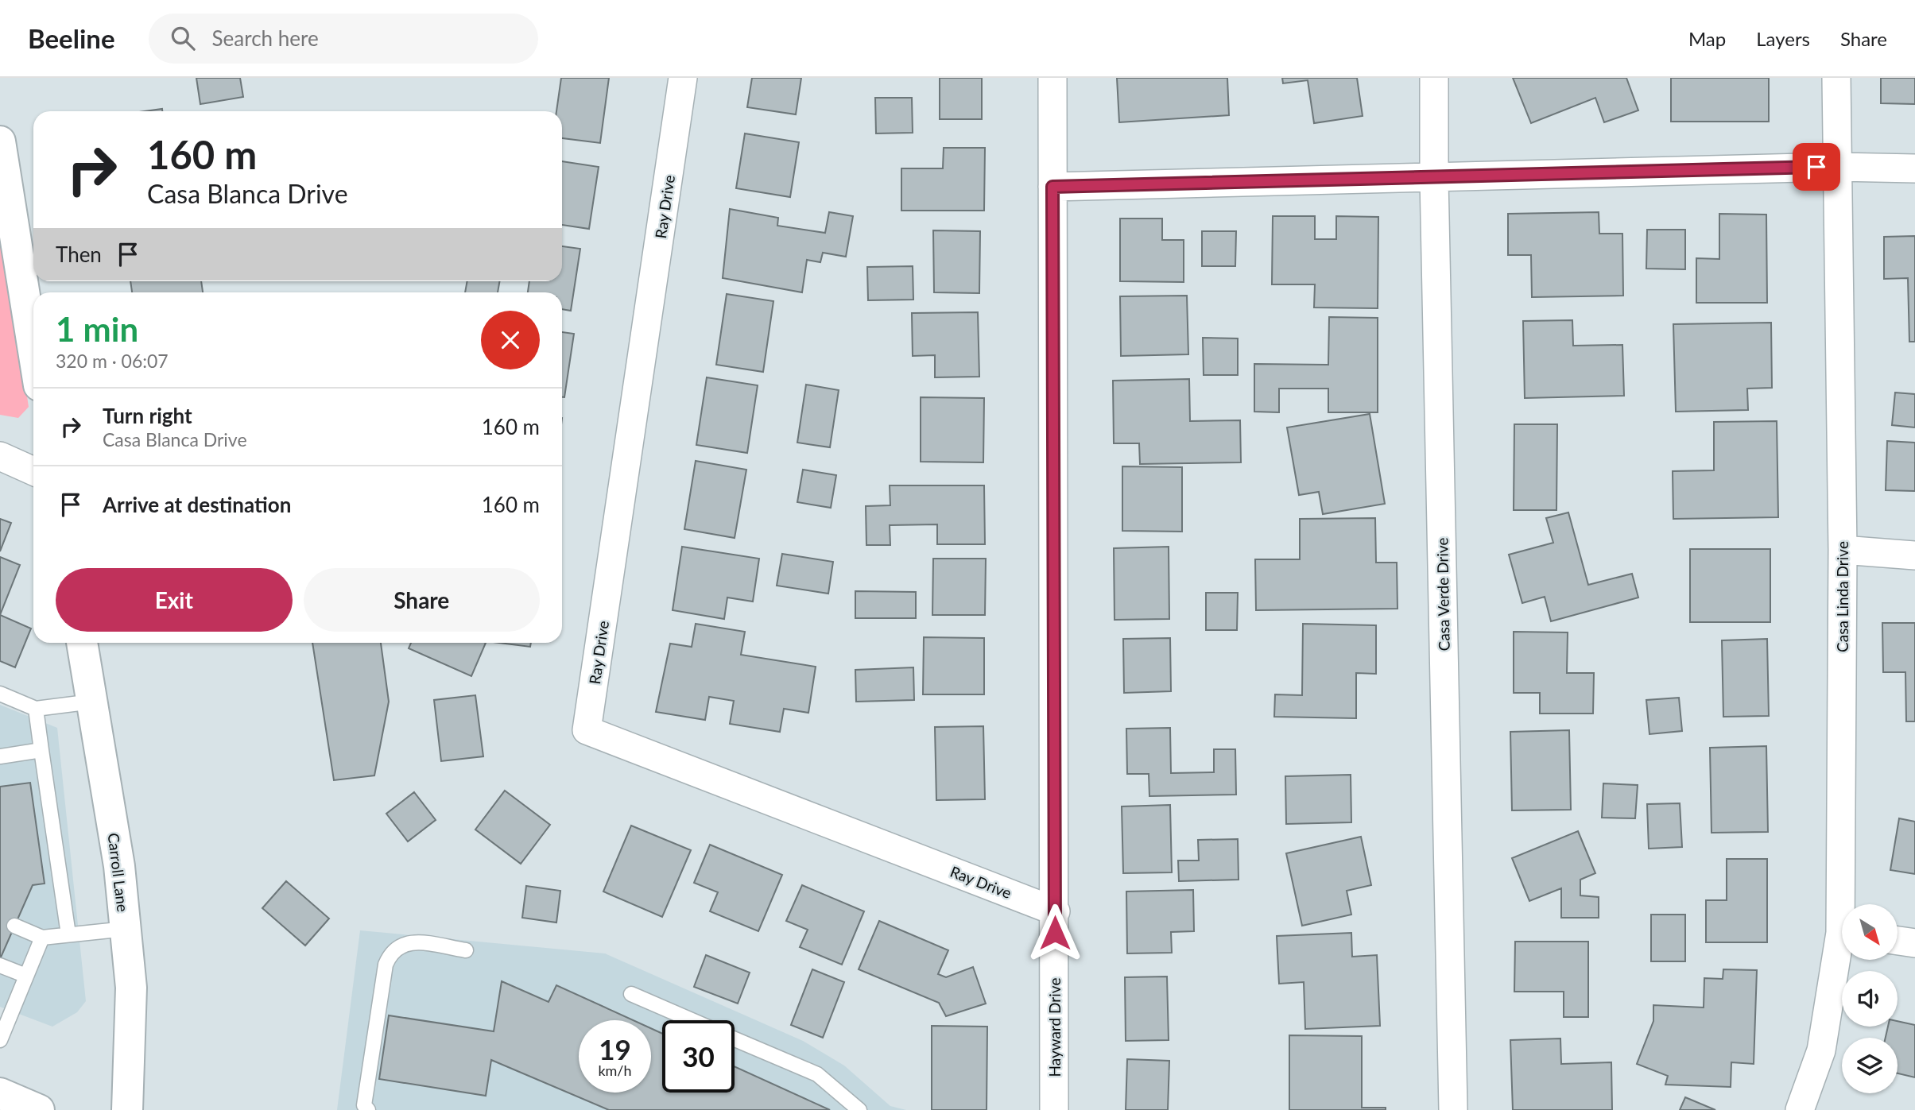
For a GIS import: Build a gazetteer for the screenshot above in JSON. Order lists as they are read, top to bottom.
{
  "streets": {
    "street": [
      "Ray Drive",
      "Casa Verde Drive",
      "Casa Linda Drive",
      "Carroll Lane",
      "Hayward Drive"
    ]
  },
  "crossings": [
    ["Ray Drive", "Hayward Drive"]
  ],
  "north": "bottom right",
  "page": {
    "header": "Beeline",
    "search": "Search here",
    "nav": ["Map", "Layers", "Share"],
    "turn": ["160 m", "Casa Blanca Drive"],
    "then": "Then",
    "heading": ["1 min", "320 m · 06:07"],
    "list": [
      {
        "name": "Turn right",
        "note": "Casa Blanca Drive",
        "value": "160 m"
      },
      {
        "name": "Arrive at destination",
        "value": "160 m"
      }
    ],
    "buttons": ["Exit", "Share"],
    "speed": "19 km/h",
    "limit": "30"
  }
}
